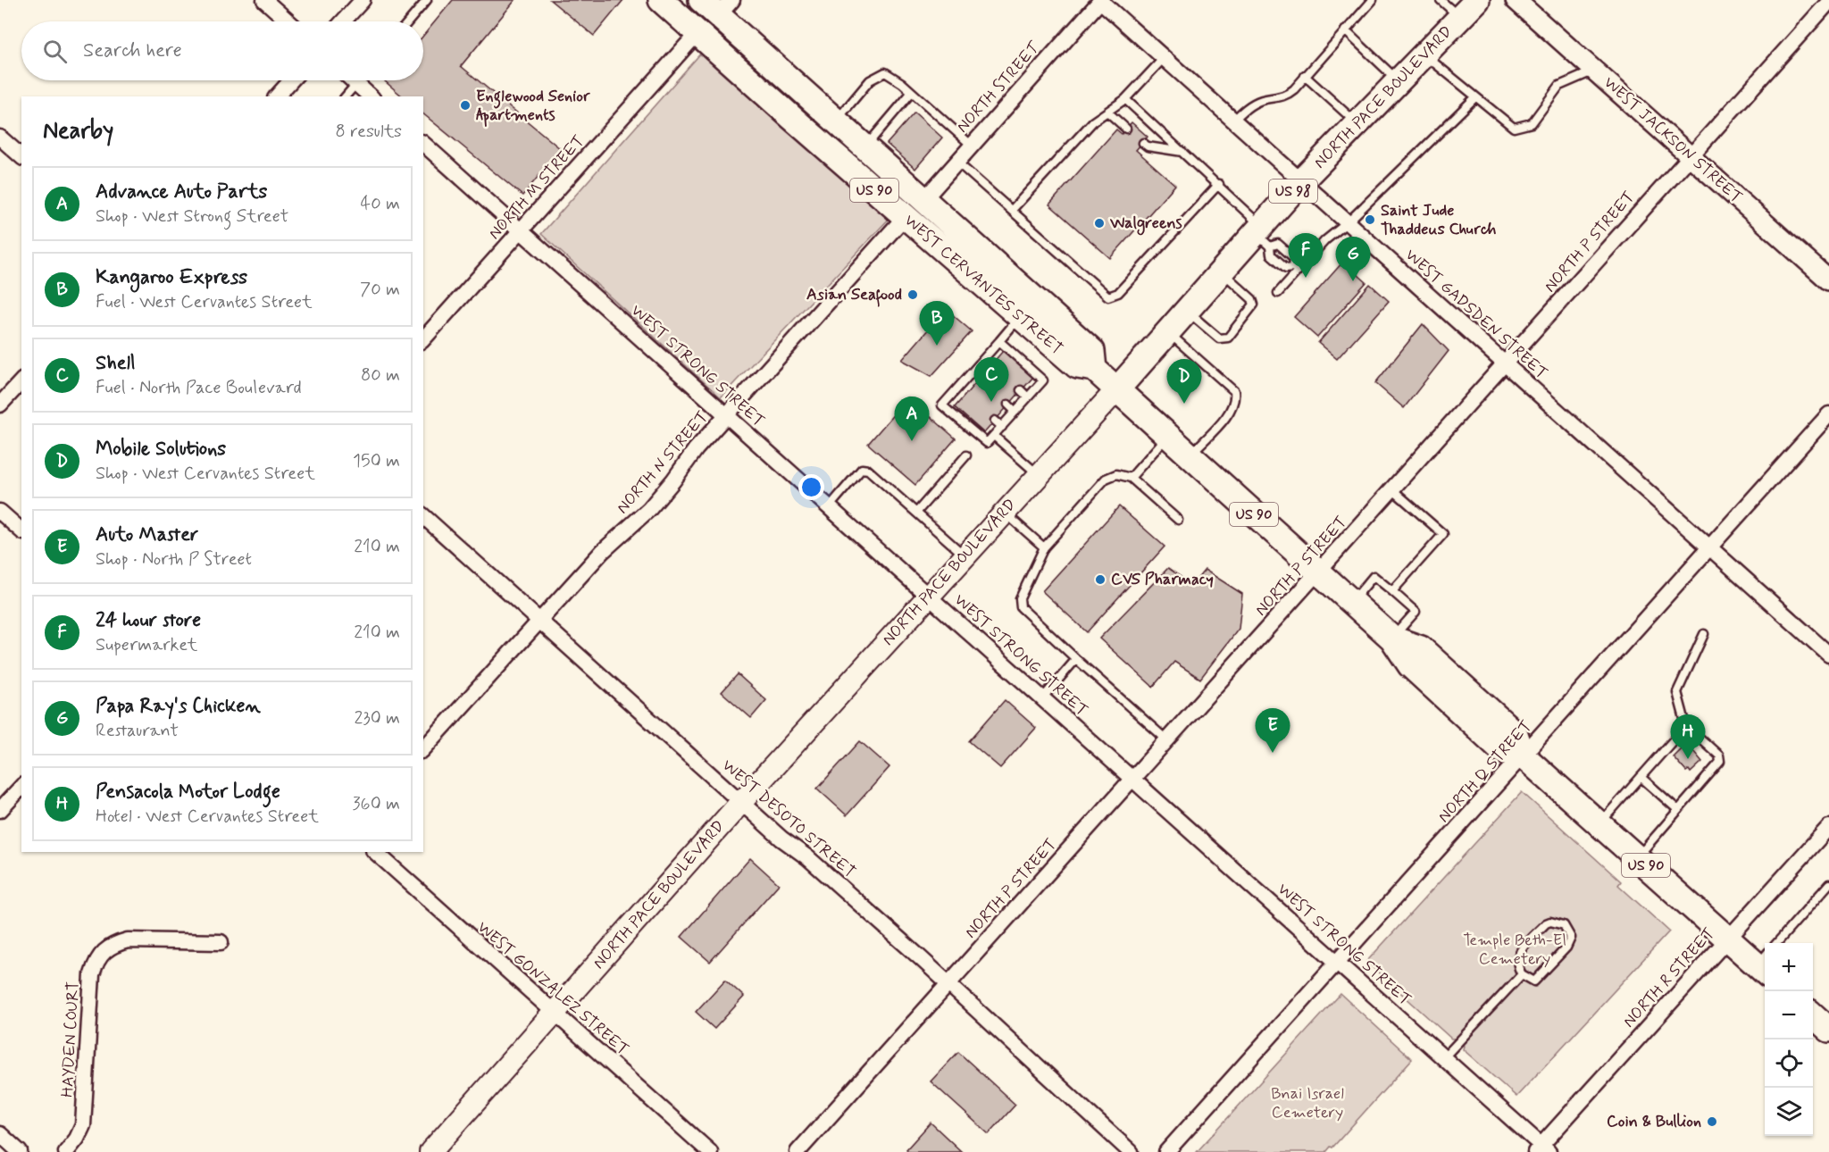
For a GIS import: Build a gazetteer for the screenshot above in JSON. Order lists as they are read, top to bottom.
{
  "streets": {
    "main road": [
      "NORTH PACE BOULEVARD",
      "US 90",
      "US 98",
      "WEST CERVANTES STREET"
    ],
    "street": [
      "NORTH STREET",
      "WEST JACKSON STREET",
      "NORTH M STREET",
      "NORTH P STREET",
      "WEST GADSDEN STREET",
      "WEST STRONG STREET",
      "NORTH N STREET",
      "NORTH Q STREET",
      "WEST DESOTO STREET",
      "NORTH R STREET",
      "WEST GONZALEZ STREET",
      "HAYDEN COURT"
    ]
  },
  "crossings": [
    ["NORTH STREET", "WEST CERVANTES STREET"],
    ["NORTH STREET", "WEST GADSDEN STREET"],
    ["NORTH PACE BOULEVARD", "WEST CERVANTES STREET"],
    ["NORTH PACE BOULEVARD", "WEST GADSDEN STREET"],
    ["NORTH PACE BOULEVARD", "WEST STRONG STREET"],
    ["NORTH PACE BOULEVARD", "WEST DESOTO STREET"],
    ["NORTH PACE BOULEVARD", "WEST GONZALEZ STREET"],
    ["WEST JACKSON STREET", "NORTH P STREET"],
    ["NORTH M STREET", "WEST CERVANTES STREET"],
    ["NORTH M STREET", "WEST STRONG STREET"],
    ["NORTH P STREET", "WEST CERVANTES STREET"],
    ["NORTH P STREET", "WEST GADSDEN STREET"],
    ["NORTH P STREET", "WEST STRONG STREET"],
    ["NORTH P STREET", "WEST DESOTO STREET"],
    ["WEST CERVANTES STREET", "NORTH N STREET"],
    ["WEST CERVANTES STREET", "NORTH Q STREET"],
    ["WEST CERVANTES STREET", "NORTH R STREET"],
    ["WEST GADSDEN STREET", "NORTH Q STREET"],
    ["WEST STRONG STREET", "NORTH N STREET"],
    ["WEST STRONG STREET", "NORTH Q STREET"],
    ["WEST STRONG STREET", "NORTH R STREET"],
    ["NORTH N STREET", "WEST DESOTO STREET"]
  ],
  "parks": ["Temple Beth-El Cemetery", "Bnai Israel Cemetery"],
  "places": [
    "Englewood Senior Apartments",
    "Saint Jude Thaddeus Church",
    "Walgreens",
    "Asian Seafood",
    "CVS Pharmacy",
    "Coin & Bullion"
  ],
  "page": {
    "search": "Search here",
    "heading": ["Nearby", "8 results"],
    "list": [
      {
        "mark": "A",
        "name": "Advance Auto Parts",
        "note": "Shop · West Strong Street",
        "value": "40 m"
      },
      {
        "mark": "B",
        "name": "Kangaroo Express",
        "note": "Fuel · West Cervantes Street",
        "value": "70 m"
      },
      {
        "mark": "C",
        "name": "Shell",
        "note": "Fuel · North Pace Boulevard",
        "value": "80 m"
      },
      {
        "mark": "D",
        "name": "Mobile Solutions",
        "note": "Shop · West Cervantes Street",
        "value": "150 m"
      },
      {
        "mark": "E",
        "name": "Auto Master",
        "note": "Shop · North P Street",
        "value": "210 m"
      },
      {
        "mark": "F",
        "name": "24 hour store",
        "note": "Supermarket",
        "value": "210 m"
      },
      {
        "mark": "G",
        "name": "Papa Ray's Chicken",
        "note": "Restaurant",
        "value": "230 m"
      },
      {
        "mark": "H",
        "name": "Pensacola Motor Lodge",
        "note": "Hotel · West Cervantes Street",
        "value": "360 m"
      }
    ],
    "pins": [
      "F",
      "G",
      "B",
      "C",
      "D",
      "A",
      "E",
      "H"
    ],
    "map_buttons": ["+", "−"]
  }
}
